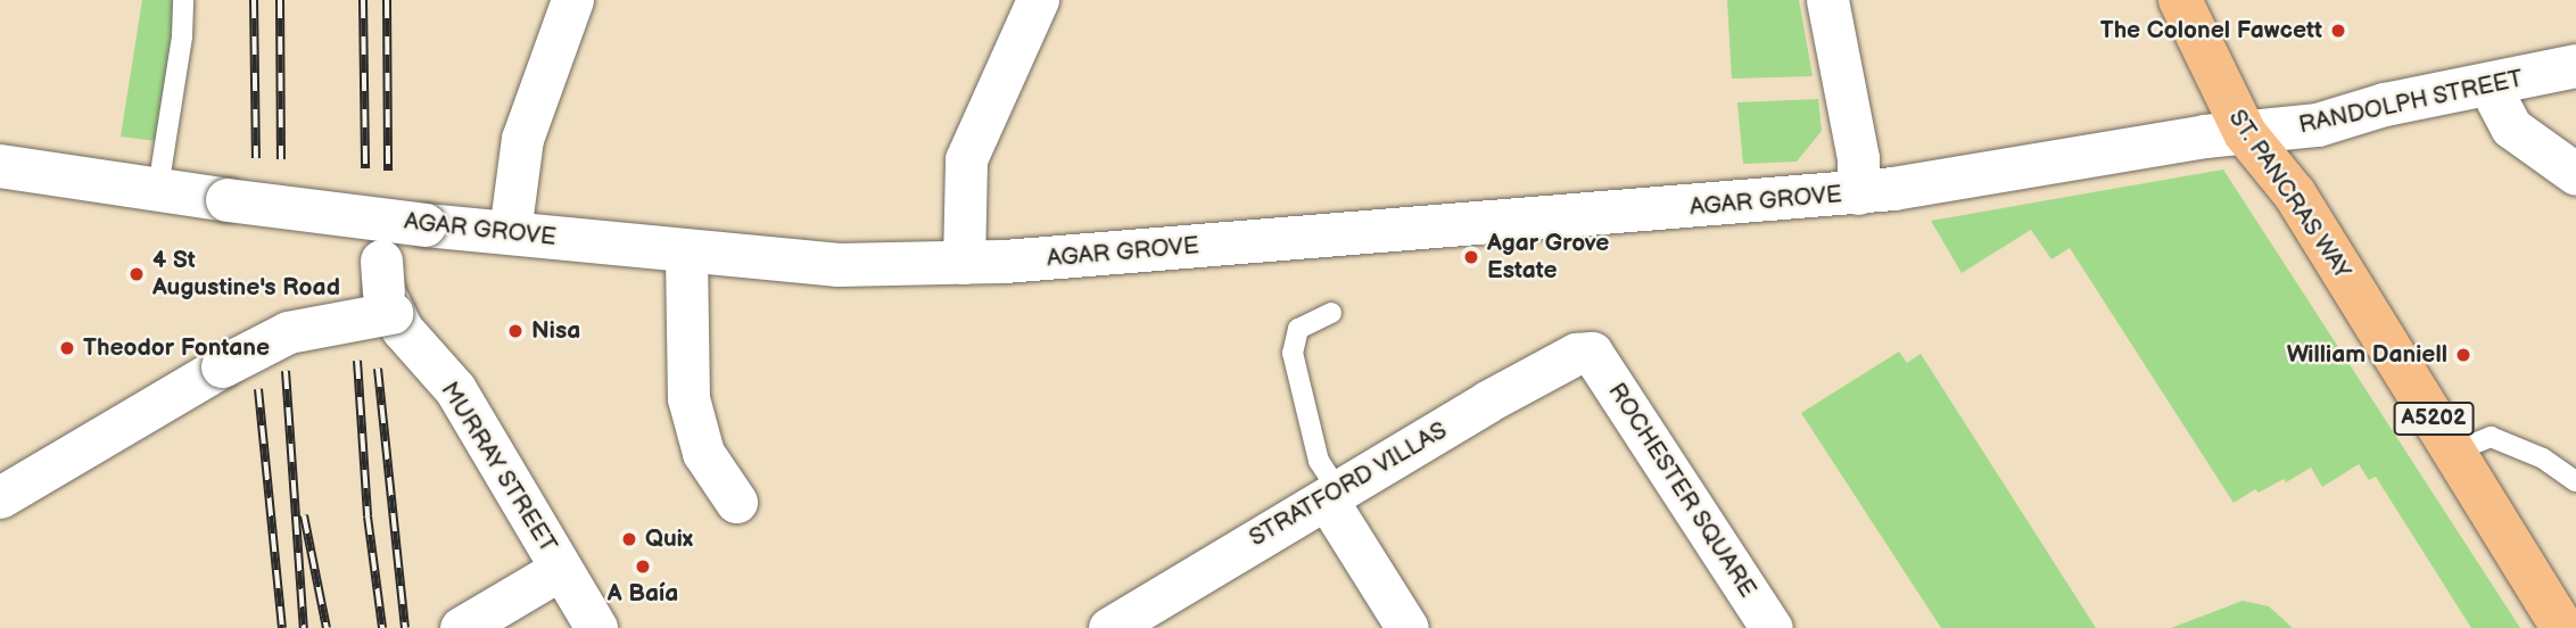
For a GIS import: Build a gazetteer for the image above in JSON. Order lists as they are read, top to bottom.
{
  "streets": {
    "main road": ["ST. PANCRAS WAY", "A5202"],
    "street": [
      "RANDOLPH STREET",
      "AGAR GROVE",
      "MURRAY STREET",
      "STRATFORD VILLAS",
      "ROCHESTER SQUARE"
    ]
  },
  "crossings": [
    ["RANDOLPH STREET", "ST. PANCRAS WAY"],
    ["RANDOLPH STREET", "AGAR GROVE"],
    ["ST. PANCRAS WAY", "AGAR GROVE"],
    ["AGAR GROVE", "MURRAY STREET"],
    ["STRATFORD VILLAS", "ROCHESTER SQUARE"]
  ],
  "places": [
    "The Colonel Fawcett",
    "Agar Grove Estate",
    "4 St Augustine's Road",
    "Nisa",
    "Theodor Fontane",
    "William Daniell",
    "Quix",
    "A Baía"
  ]
}
